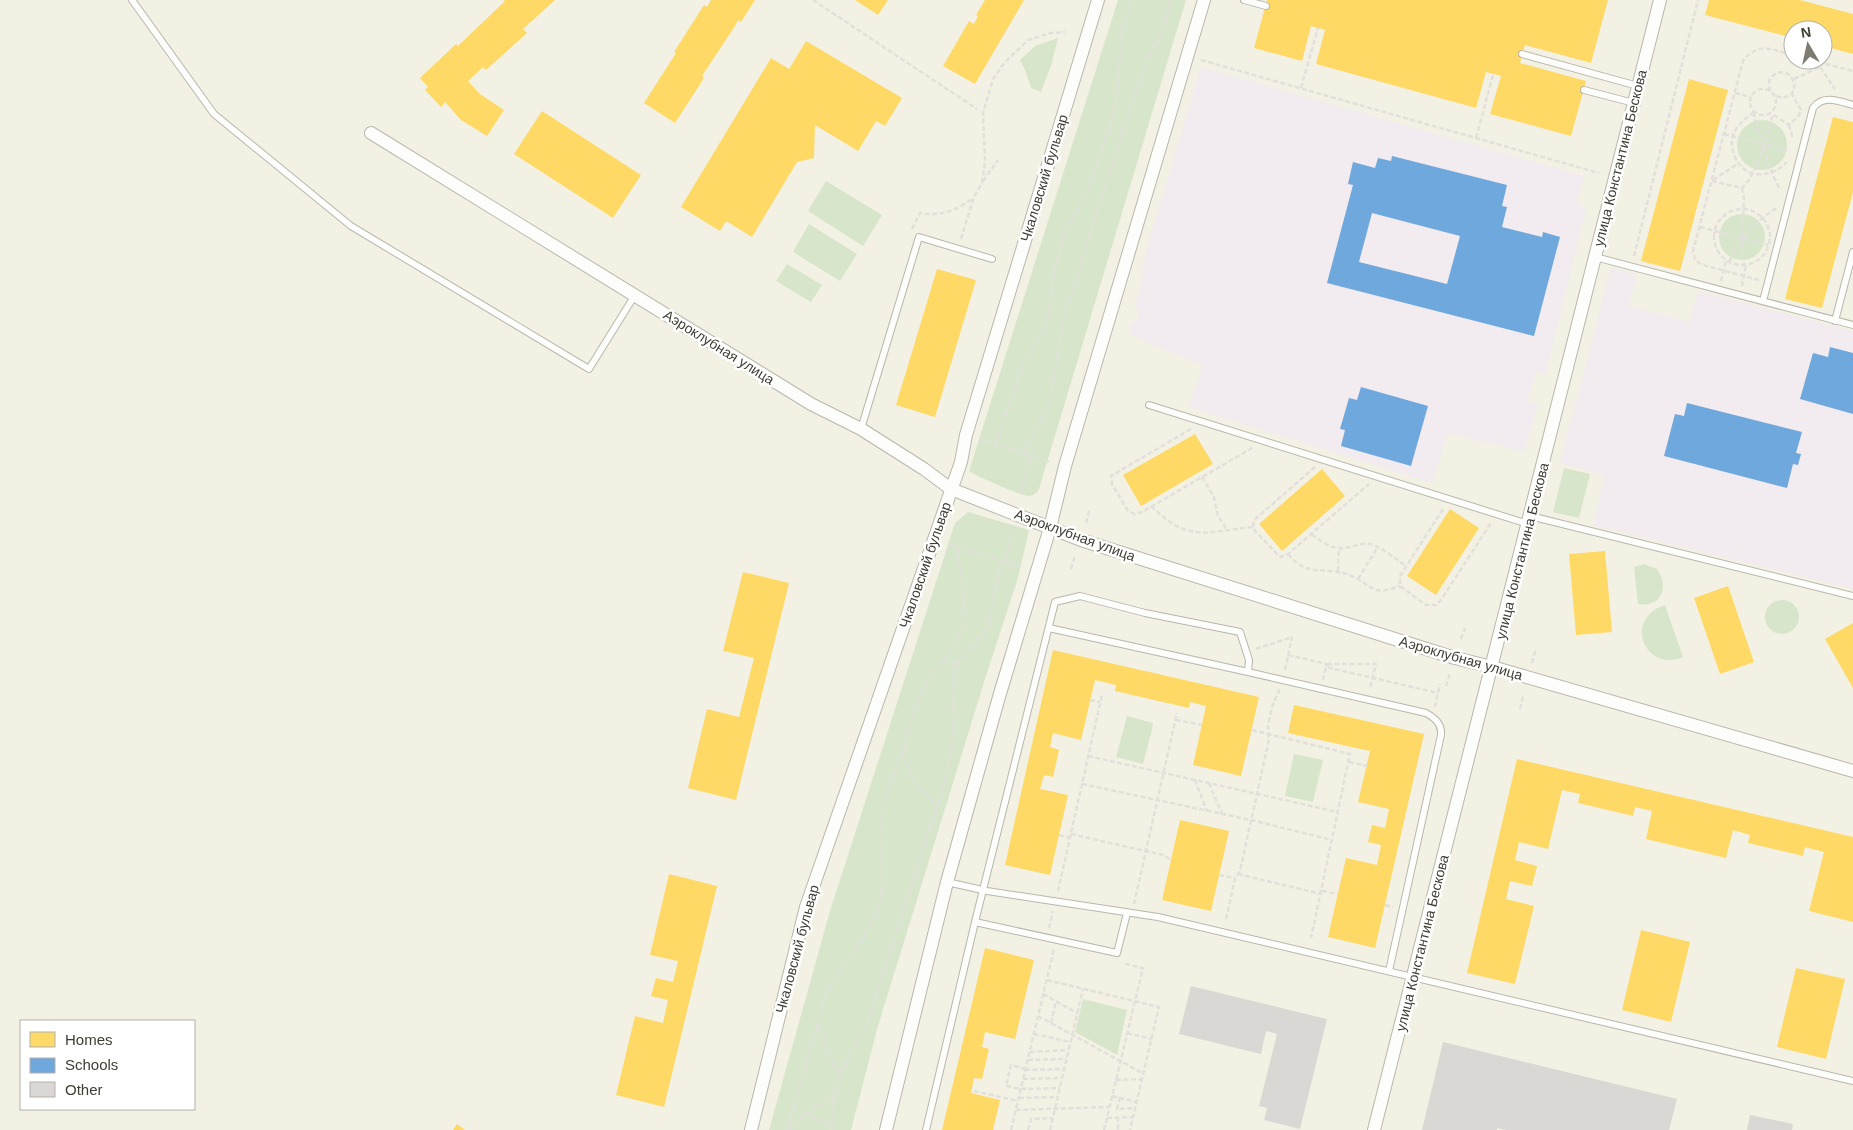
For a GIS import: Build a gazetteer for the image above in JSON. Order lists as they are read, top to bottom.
{
  "streets": {
    "street": ["улица Константина Бескова", "Чкаловский бульвар", "Аэроклубная улица"]
  },
  "crossings": [
    ["улица Константина Бескова", "Аэроклубная улица"],
    ["Чкаловский бульвар", "Аэроклубная улица"]
  ],
  "legend": ["Homes", "Schools", "Other"],
  "north": "top"
}
